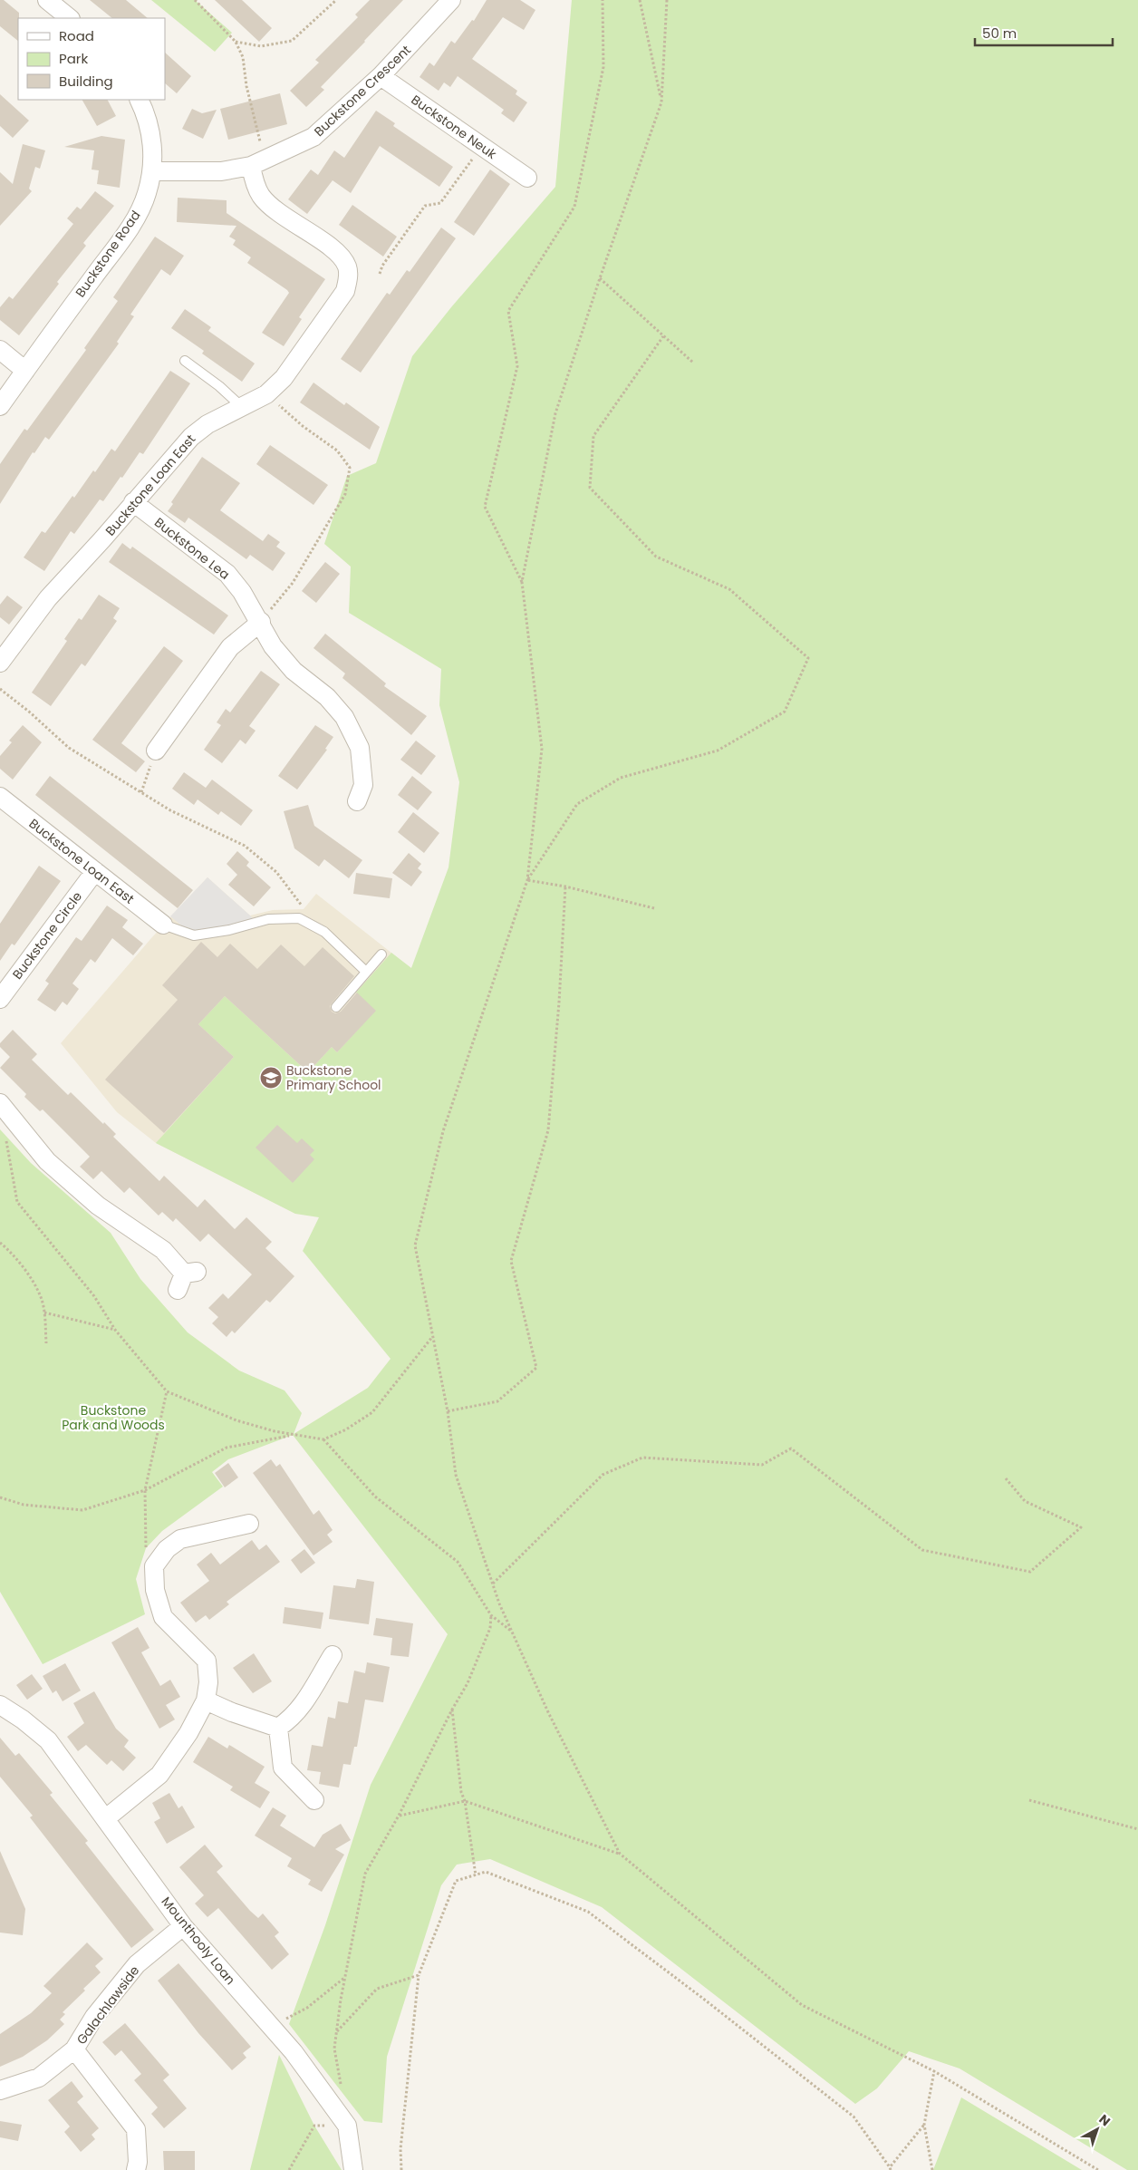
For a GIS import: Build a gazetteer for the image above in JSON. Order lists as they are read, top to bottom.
{
  "streets": {
    "street": [
      "Buckstone Crescent",
      "Buckstone Neuk",
      "Buckstone Road",
      "Buckstone Loan East",
      "Buckstone Lea",
      "Buckstone Circle",
      "Mounthooly Loan",
      "Galachlawside"
    ]
  },
  "crossings": [
    ["Buckstone Crescent", "Buckstone Neuk"],
    ["Buckstone Crescent", "Buckstone Road"],
    ["Buckstone Crescent", "Buckstone Loan East"],
    ["Buckstone Loan East", "Buckstone Lea"],
    ["Buckstone Loan East", "Buckstone Circle"],
    ["Mounthooly Loan", "Galachlawside"]
  ],
  "parks": ["Buckstone Park and Woods"],
  "places": {
    "school or university": ["Buckstone Primary School"]
  },
  "legend": ["Road", "Park", "Building"],
  "scale_bar": "50 m",
  "north": "top right"
}
